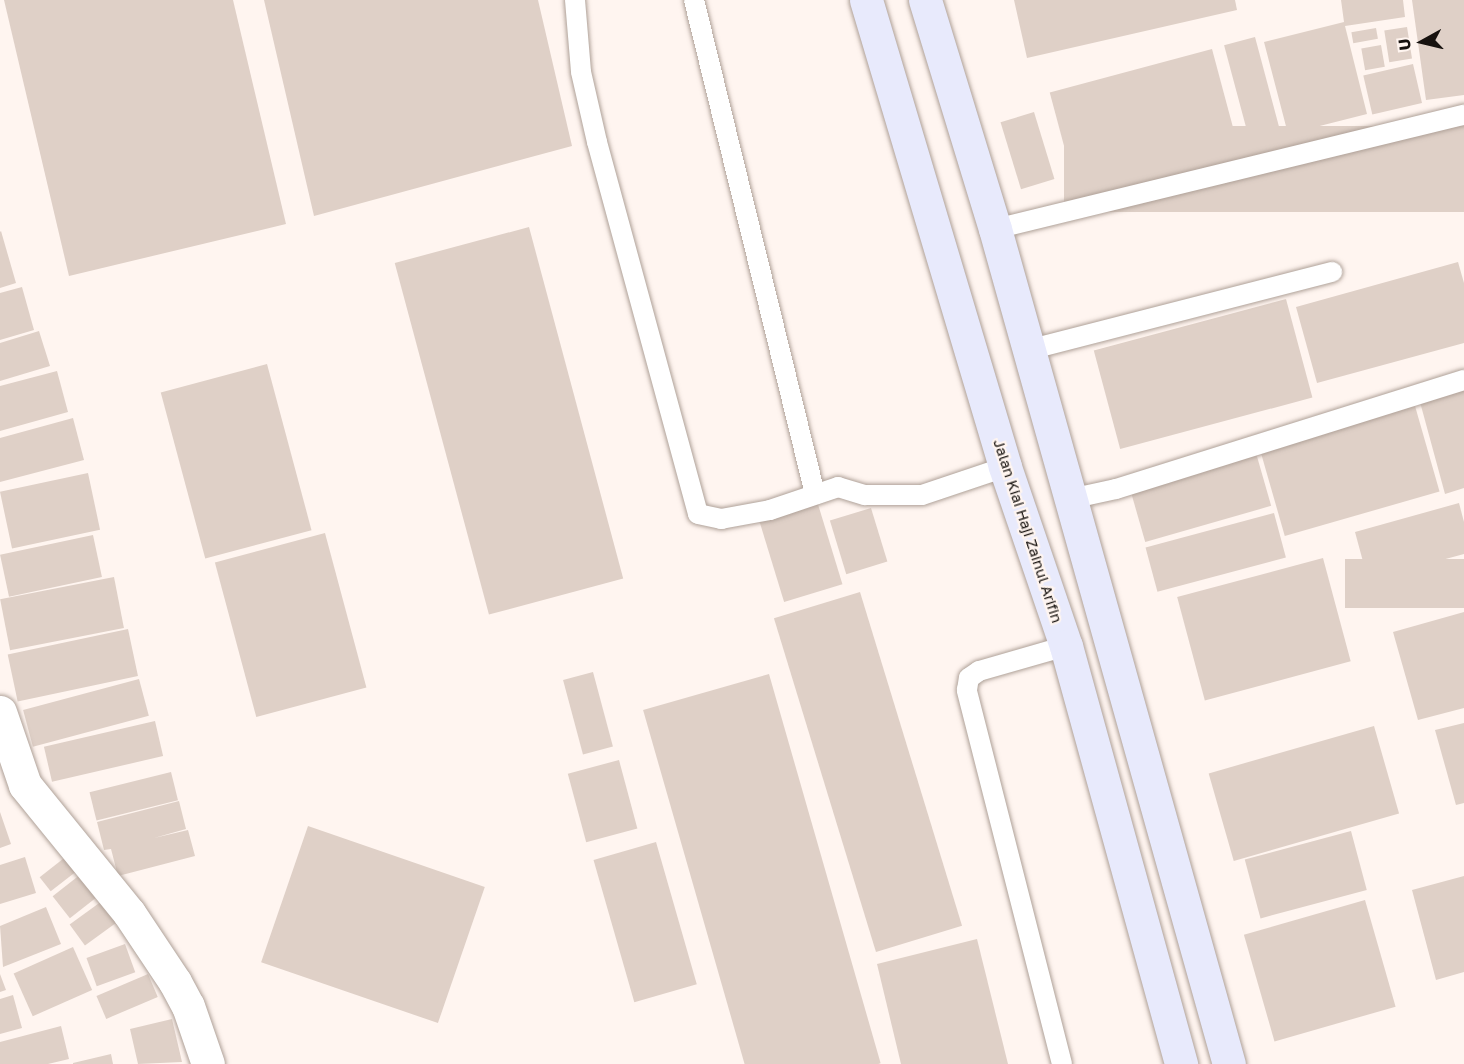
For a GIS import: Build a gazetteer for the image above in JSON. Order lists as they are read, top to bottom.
{
  "streets": {
    "main road": ["Jalan Kiai Haji Zainul Arifin"]
  },
  "north": "left"
}
